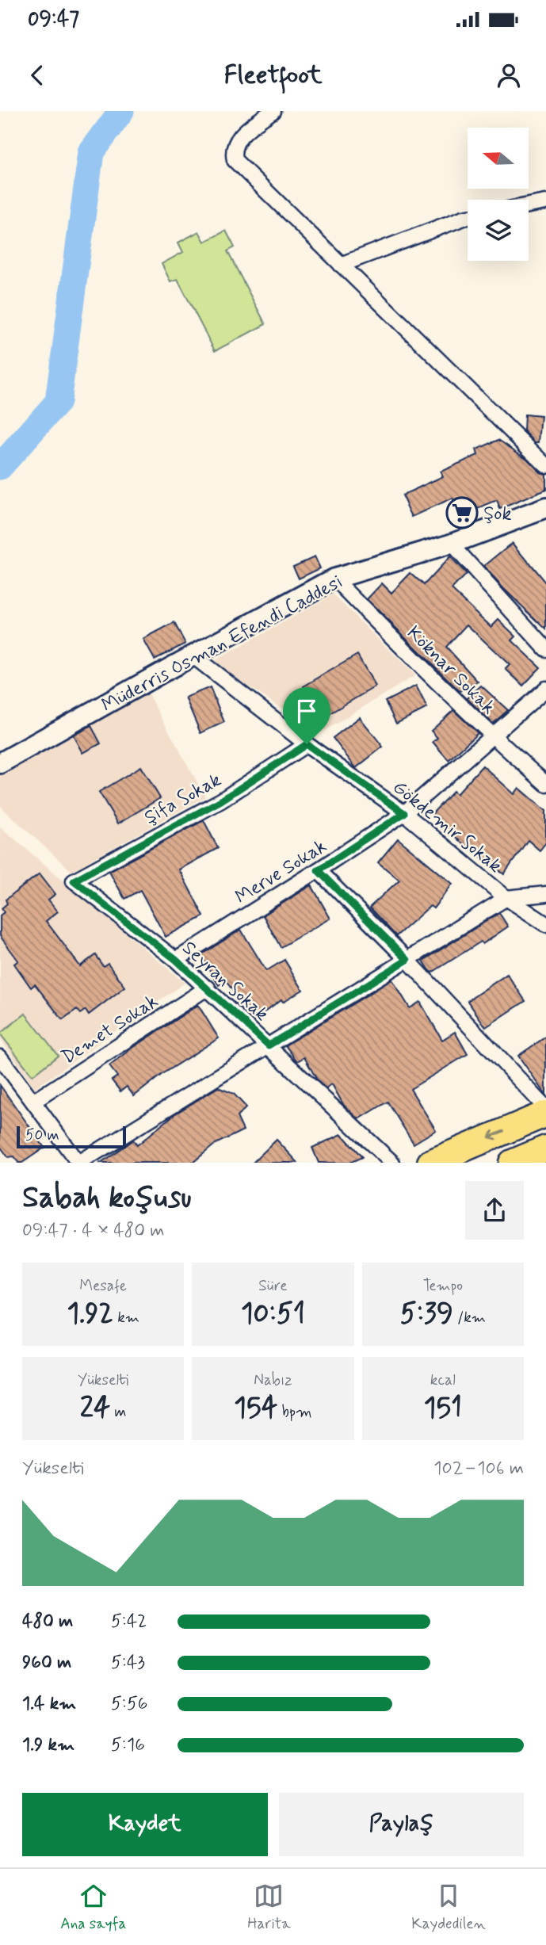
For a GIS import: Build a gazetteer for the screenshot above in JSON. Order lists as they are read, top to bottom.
{
  "streets": {
    "main road": ["Müderris Osman Efendi Caddesi"],
    "street": [
      "Köknar Sokak",
      "Şifa Sokak",
      "Gökdemir Sokak",
      "Merve Sokak",
      "Seyran Sokak",
      "Demet Sokak"
    ]
  },
  "crossings": [
    ["Müderris Osman Efendi Caddesi", "Köknar Sokak"],
    ["Müderris Osman Efendi Caddesi", "Gökdemir Sokak"],
    ["Köknar Sokak", "Merve Sokak"],
    ["Şifa Sokak", "Gökdemir Sokak"],
    ["Şifa Sokak", "Seyran Sokak"],
    ["Gökdemir Sokak", "Merve Sokak"],
    ["Merve Sokak", "Seyran Sokak"],
    ["Seyran Sokak", "Demet Sokak"]
  ],
  "places": {
    "supermarket": ["Şok"]
  },
  "scale_bar": "50 m",
  "north": "left",
  "page": {
    "status": "09:47",
    "header": "Fleetfoot",
    "scale": "50 m",
    "heading": ["Sabah koşusu", "09:47 · 4 × 480 m"],
    "stats": [
      ["Mesafe", "1.92 km"],
      ["Süre", "10:51"],
      ["Tempo", "5:39 /km"],
      ["Yükselti", "24 m"],
      ["Nabız", "154 bpm"],
      ["kcal", "151"]
    ],
    "chart": ["Yükselti", "102–106 m"],
    "list": [
      {
        "name": "480 m",
        "note": "5:42"
      },
      {
        "name": "960 m",
        "note": "5:43"
      },
      {
        "name": "1.4 km",
        "note": "5:56"
      },
      {
        "name": "1.9 km",
        "note": "5:16"
      }
    ],
    "buttons": ["Kaydet", "Paylaş"],
    "tabs": ["Ana sayfa", "Harita", "Kaydedilen"]
  }
}
